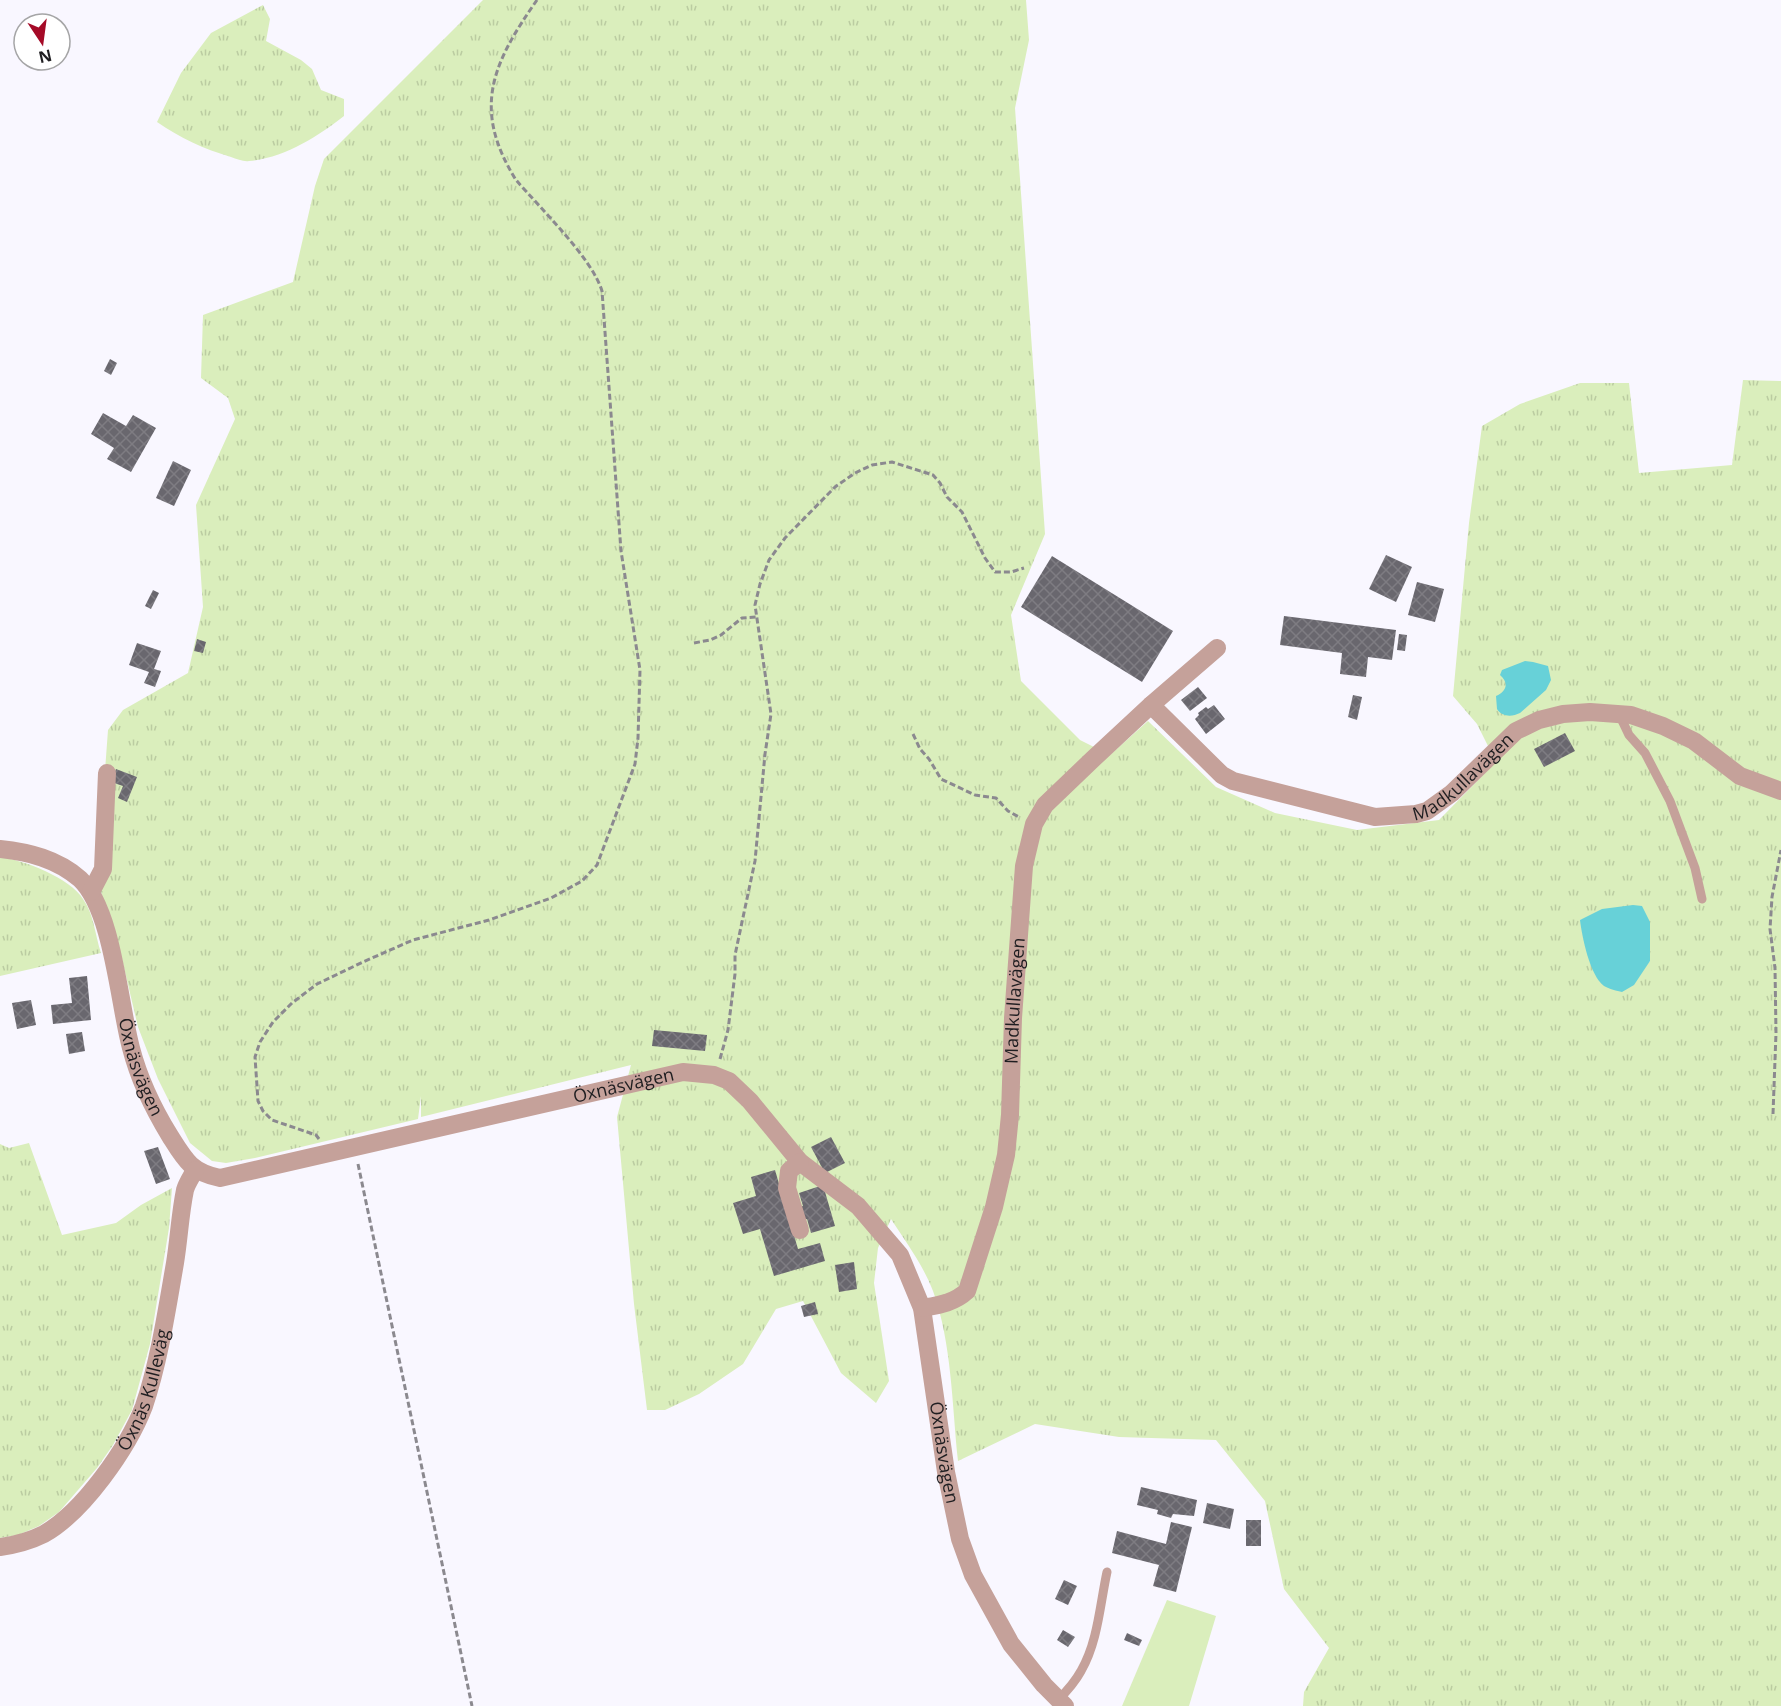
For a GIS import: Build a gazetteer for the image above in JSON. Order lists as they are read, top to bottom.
{
  "streets": {
    "street": ["Madkullavägen", "Öxnäsvägen", "Öxnäs Kulleväg"]
  },
  "crossings": [
    ["Madkullavägen", "Öxnäsvägen"],
    ["Öxnäsvägen", "Öxnäs Kulleväg"]
  ],
  "north": "bottom"
}
